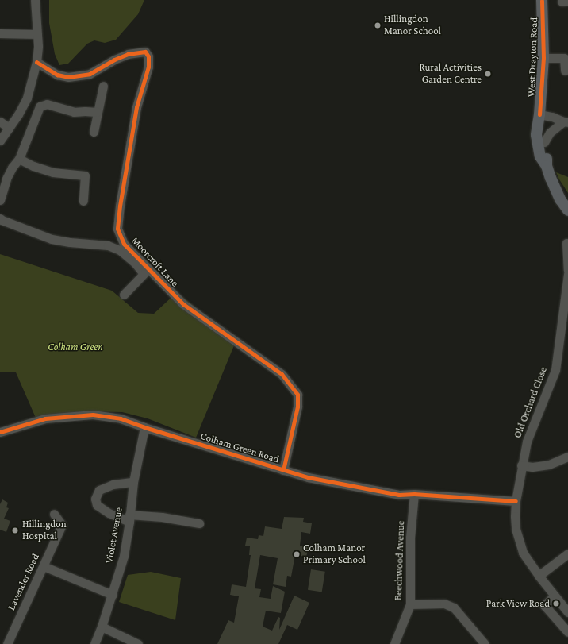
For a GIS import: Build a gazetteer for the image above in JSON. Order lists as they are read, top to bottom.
{
  "streets": {
    "main road": ["West Drayton Road"],
    "street": [
      "Moorcroft Lane",
      "Old Orchard Close",
      "Colham Green Road",
      "Violet Avenue",
      "Beechwood Avenue",
      "Lavender Road"
    ]
  },
  "crossings": [
    ["Moorcroft Lane", "Colham Green Road"],
    ["Old Orchard Close", "Colham Green Road"],
    ["Colham Green Road", "Violet Avenue"],
    ["Colham Green Road", "Beechwood Avenue"]
  ],
  "parks": ["Colham Green"],
  "places": [
    "Hillingdon Manor School",
    "Rural Activities Garden Centre",
    "Hillingdon Hospital",
    "Colham Manor Primary School",
    "Park View Road"
  ]
}
